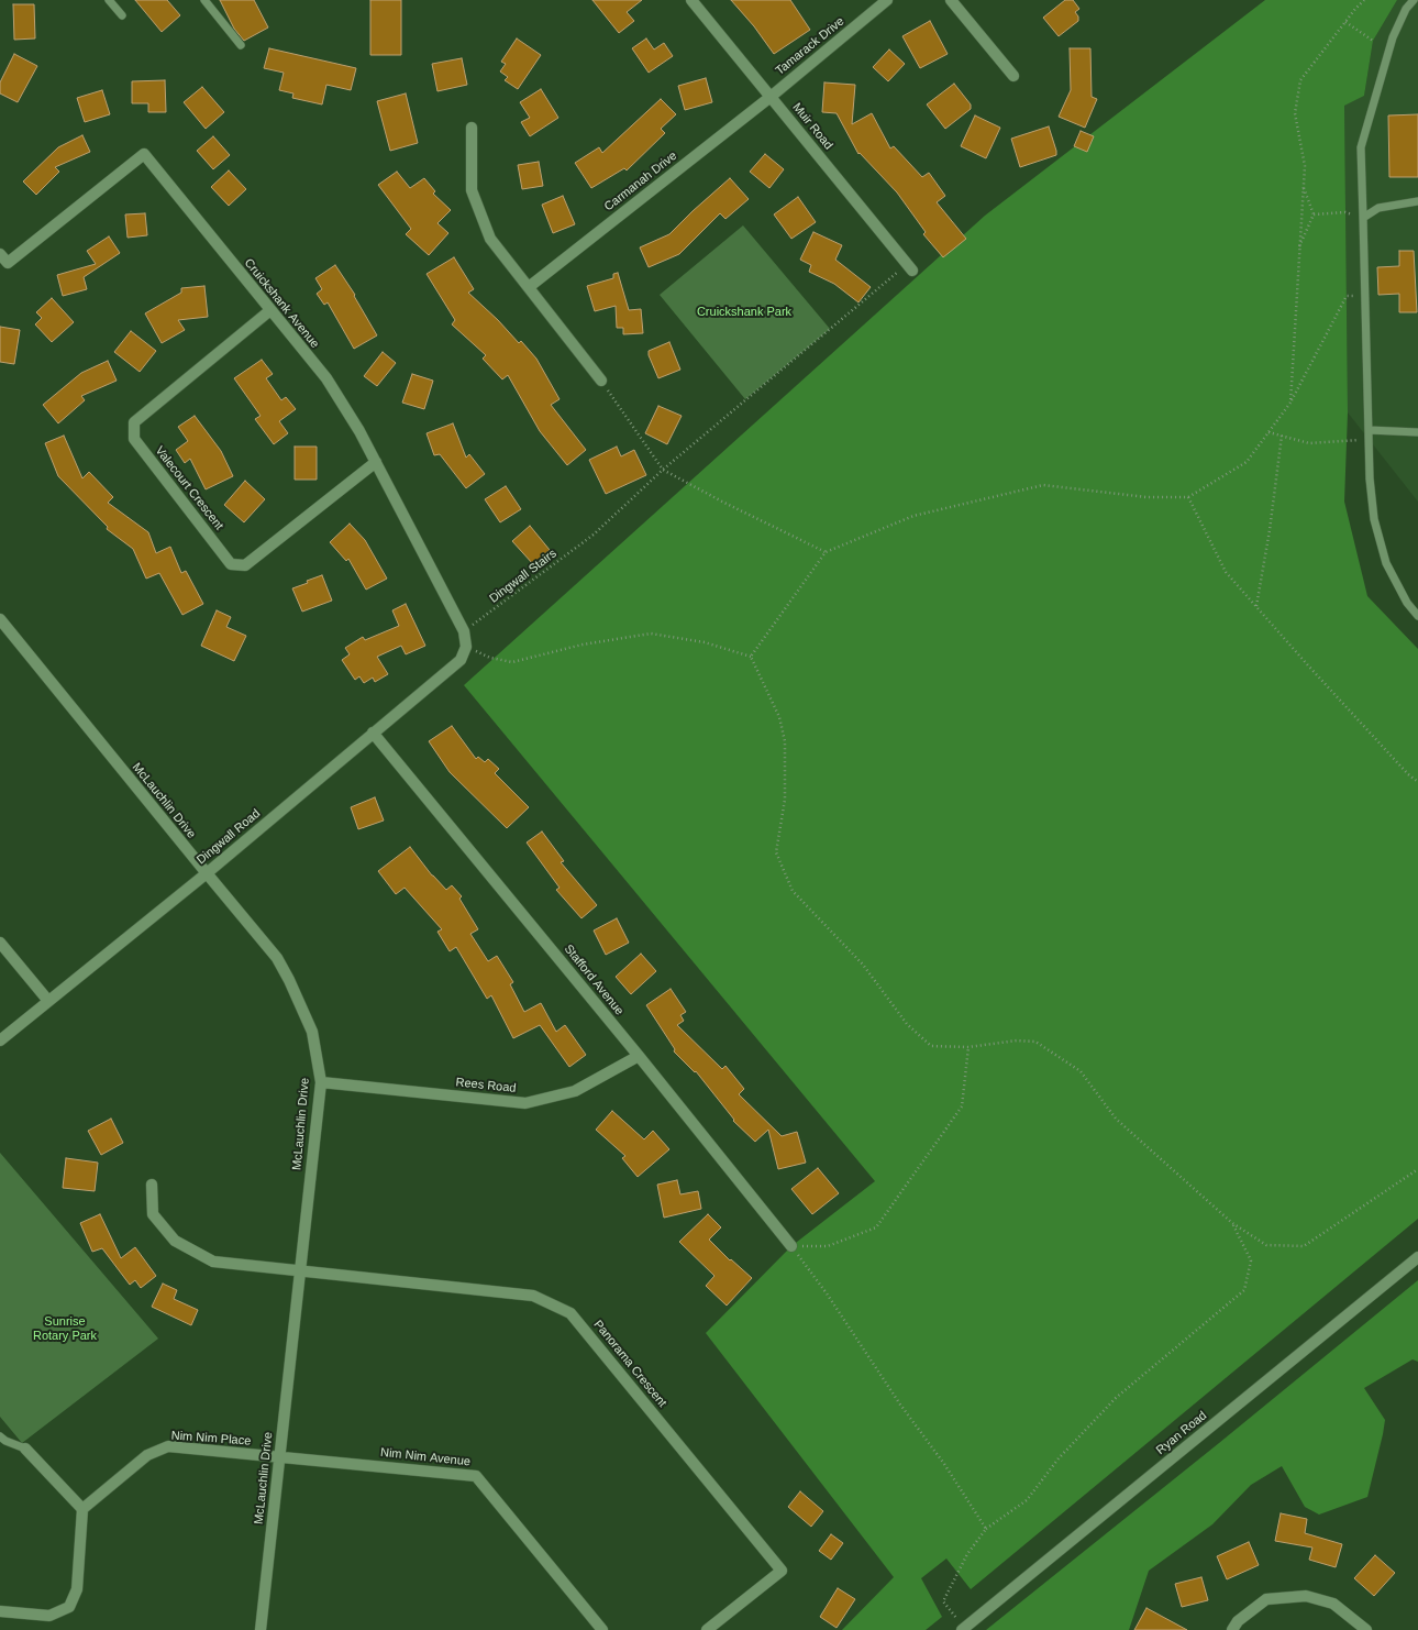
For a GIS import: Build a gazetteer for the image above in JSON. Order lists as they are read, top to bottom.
{
  "streets": {
    "street": [
      "Tamarack Drive",
      "Muir Road",
      "Carmanah Drive",
      "Cruickshank Avenue",
      "Valecourt Crescent",
      "McLauchlin Drive",
      "Dingwall Road",
      "Stafford Avenue",
      "Rees Road",
      "Panorama Crescent",
      "Ryan Road",
      "Nim Nim Place",
      "Nim Nim Avenue"
    ],
    "path": ["Dingwall Stairs"]
  },
  "crossings": [
    ["Tamarack Drive", "Muir Road"],
    ["Tamarack Drive", "Carmanah Drive"],
    ["Muir Road", "Carmanah Drive"],
    ["Muir Road", "Dingwall Stairs"],
    ["Cruickshank Avenue", "Valecourt Crescent"],
    ["Cruickshank Avenue", "Dingwall Stairs"],
    ["Cruickshank Avenue", "Dingwall Road"],
    ["McLauchlin Drive", "Dingwall Road"],
    ["McLauchlin Drive", "Rees Road"],
    ["McLauchlin Drive", "Panorama Crescent"],
    ["McLauchlin Drive", "Nim Nim Place"],
    ["McLauchlin Drive", "Nim Nim Avenue"],
    ["Dingwall Road", "Stafford Avenue"],
    ["Stafford Avenue", "Rees Road"],
    ["Nim Nim Place", "Nim Nim Avenue"]
  ],
  "parks": ["Cruickshank Park", "Sunrise Rotary Park"]
}
